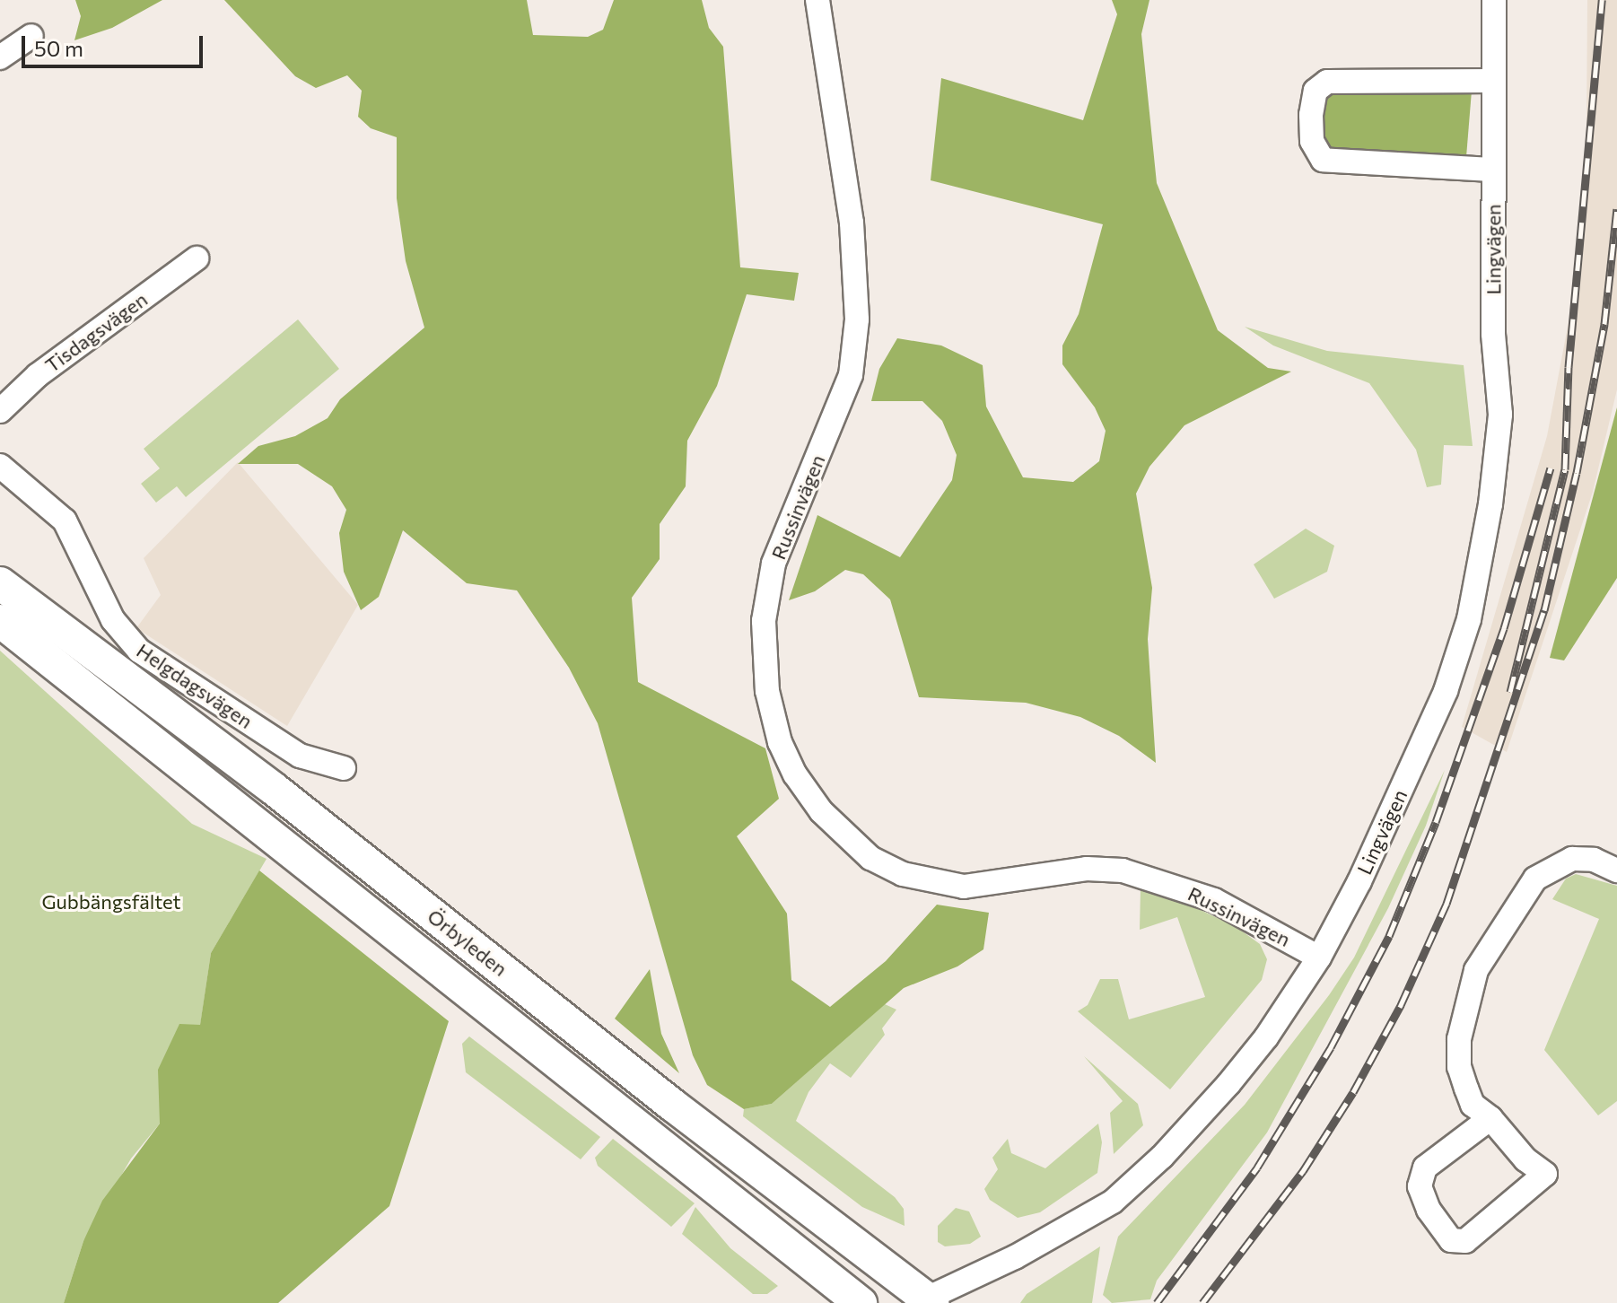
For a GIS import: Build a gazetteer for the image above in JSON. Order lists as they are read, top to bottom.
{
  "streets": {
    "main road": ["Örbyleden"],
    "street": [
      "Lingvägen",
      "Tisdagsvägen",
      "Russinvägen",
      "Helgdagsvägen"
    ]
  },
  "crossings": [
    ["Lingvägen", "Russinvägen"],
    ["Lingvägen", "Örbyleden"]
  ],
  "parks": ["Gubbängsfältet"],
  "scale_bar": "50 m"
}
